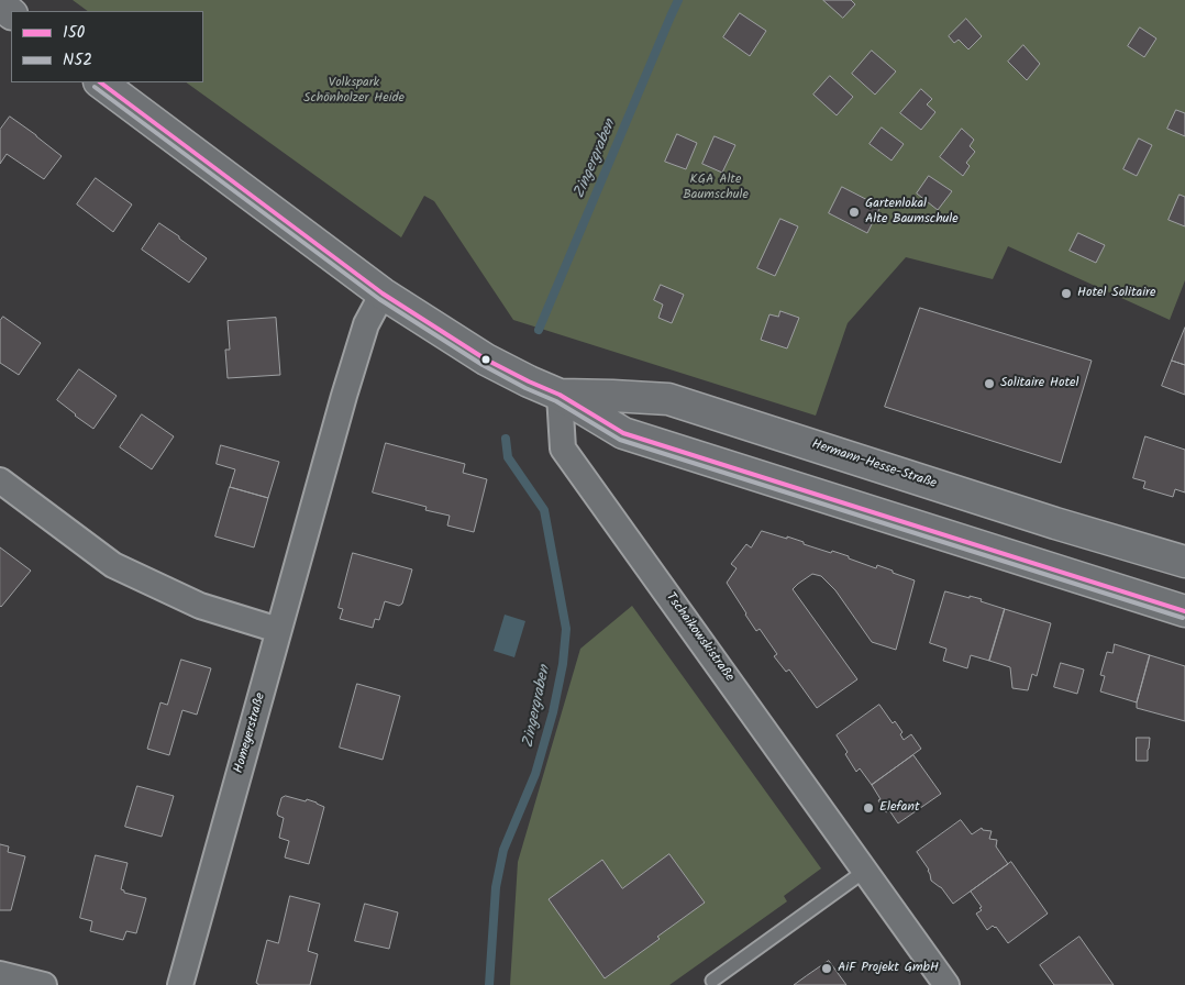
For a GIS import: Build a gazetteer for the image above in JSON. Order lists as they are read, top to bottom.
{
  "streets": {
    "main road": ["Hermann-Hesse-Straße"],
    "street": ["Tschaikowskistraße", "Homeyerstraße"]
  },
  "crossings": [
    ["Hermann-Hesse-Straße", "Tschaikowskistraße"],
    ["Hermann-Hesse-Straße", "Homeyerstraße"]
  ],
  "water": ["Zingergraben"],
  "parks": ["Volkspark Schönholzer Heide", "KGA Alte Baumschule"],
  "places": [
    "Gartenlokal Alte Baumschule",
    "Hotel Solitaire",
    "Solitaire Hotel",
    "Elefant",
    "AiF Projekt GmbH"
  ],
  "lines": ["transit line 150", "transit line N52"],
  "legend": ["150", "N52"]
}
